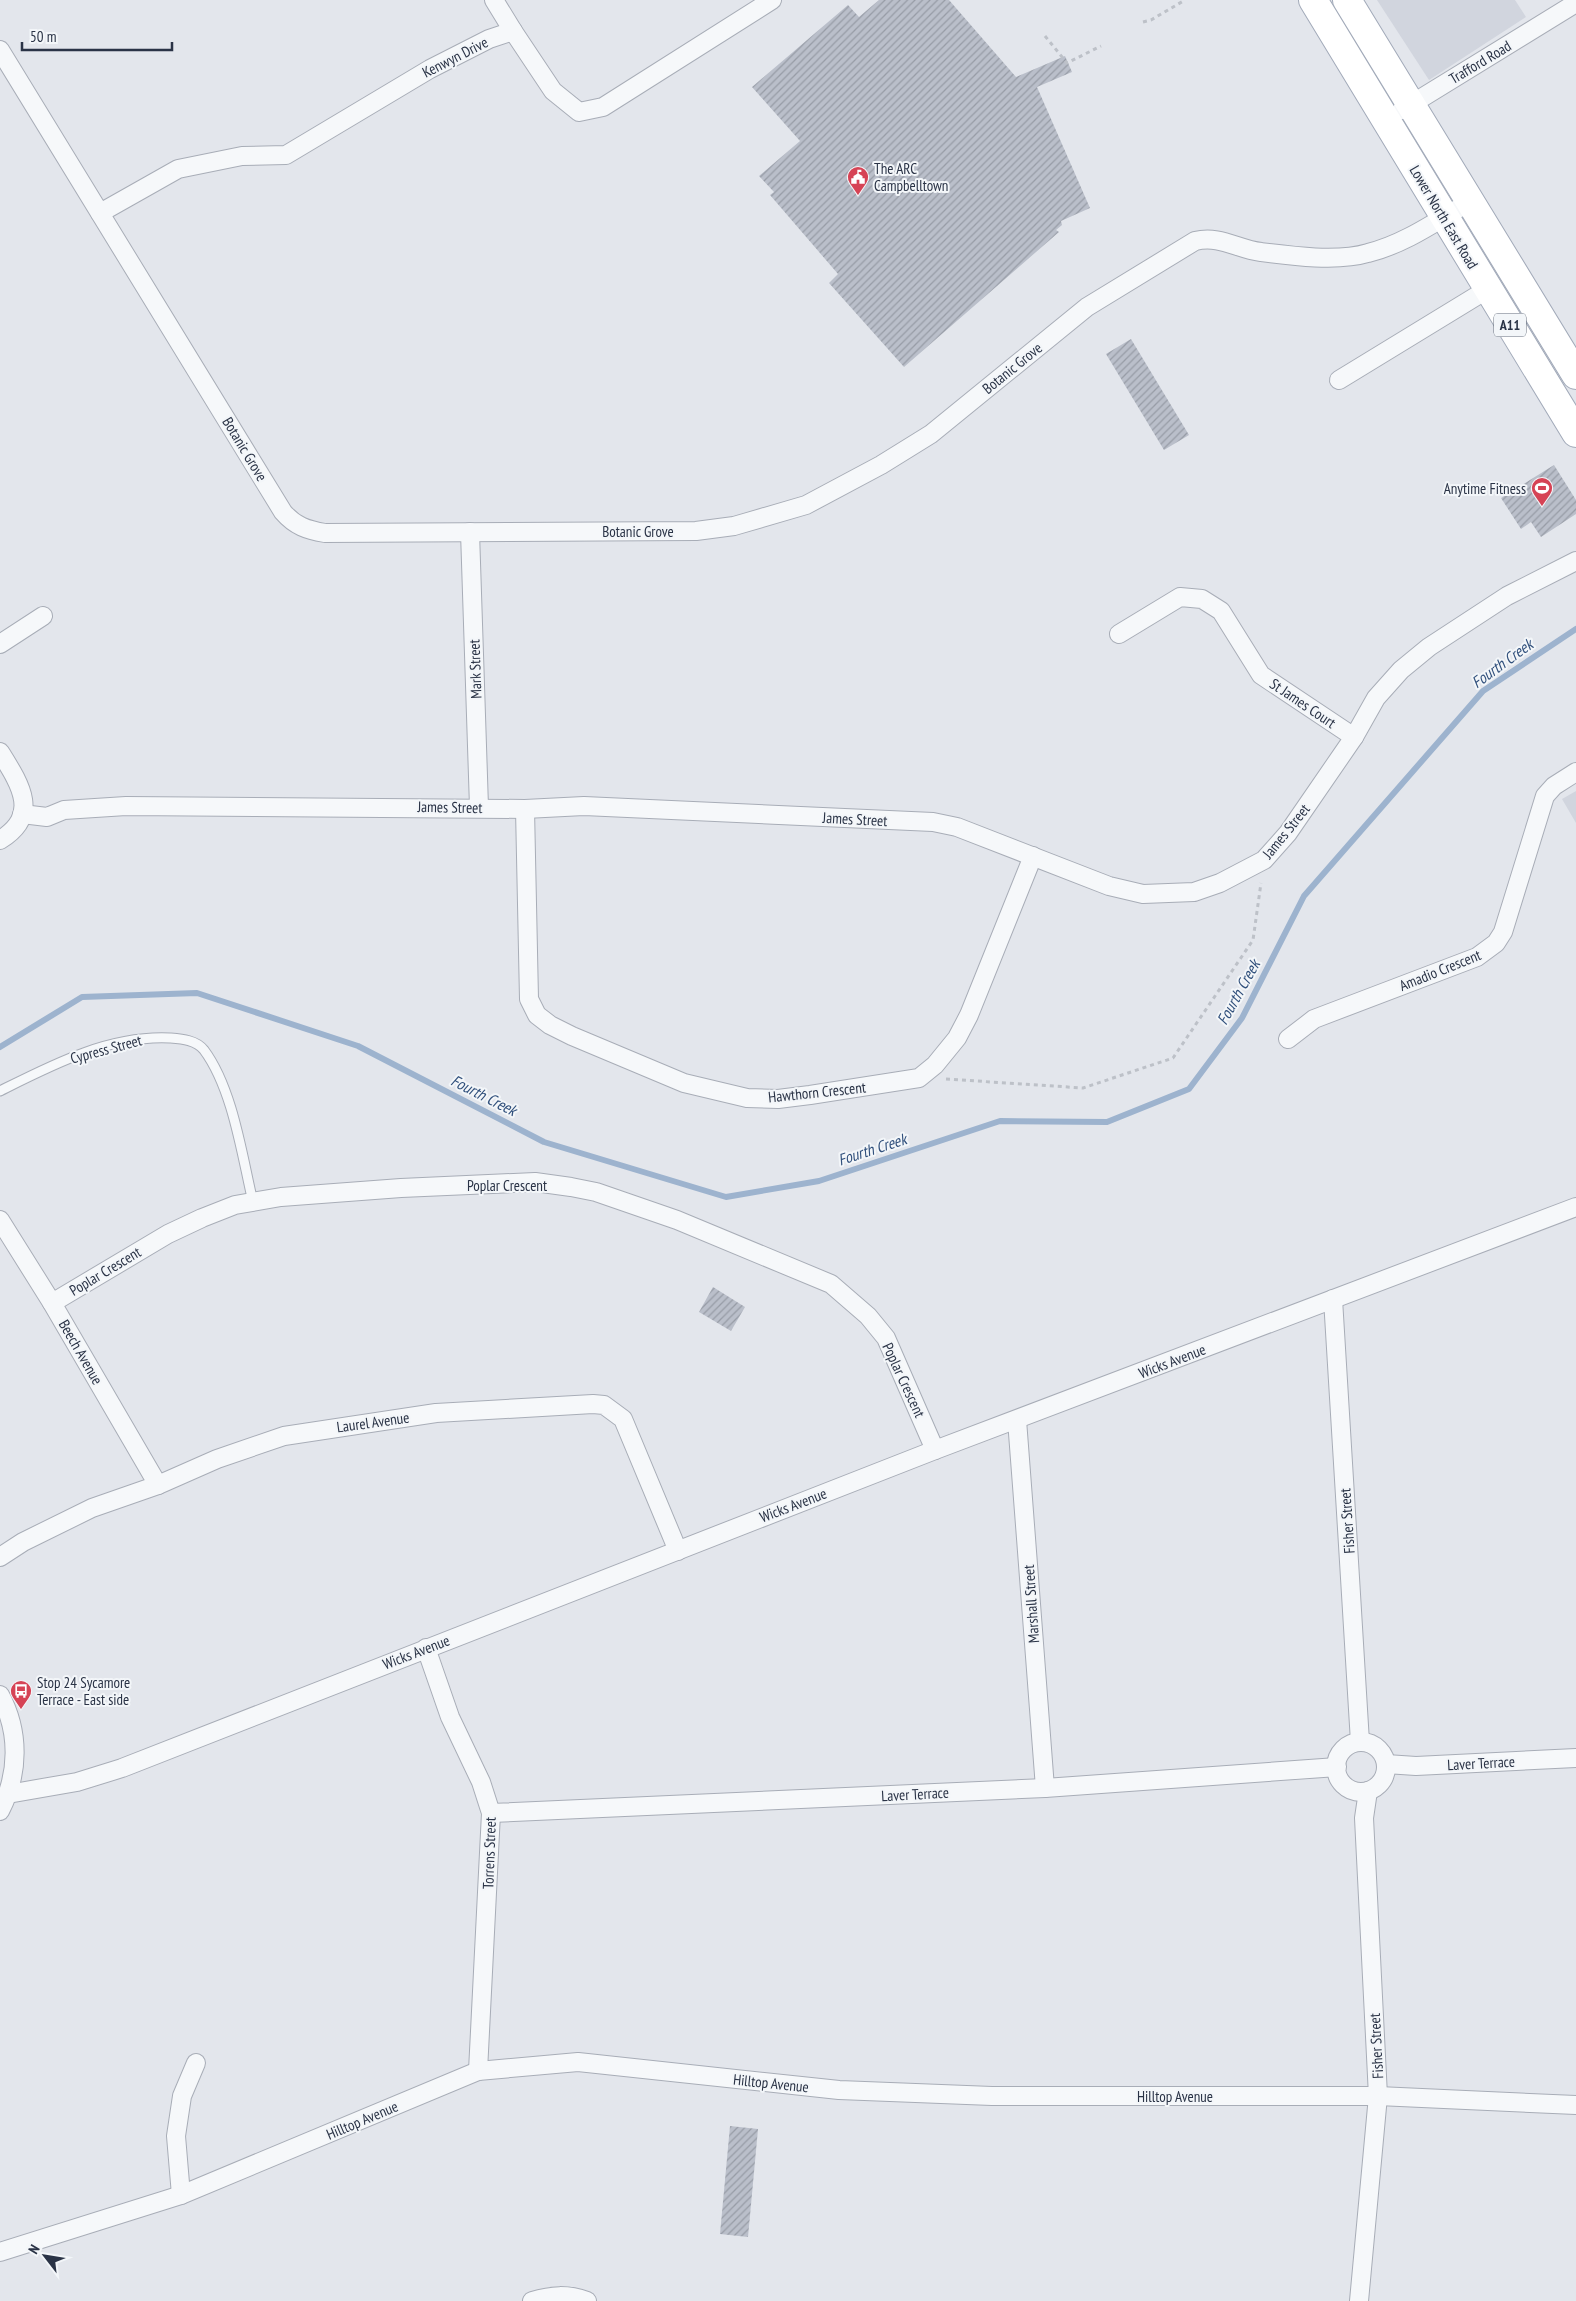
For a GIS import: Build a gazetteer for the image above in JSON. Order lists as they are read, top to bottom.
{
  "streets": {
    "main road": ["Lower North East Road", "A11"],
    "street": [
      "Kenwyn Drive",
      "Trafford Road",
      "Botanic Grove",
      "Mark Street",
      "St James Court",
      "James Street",
      "Amadio Crescent",
      "Hawthorn Crescent",
      "Poplar Crescent",
      "Beech Avenue",
      "Wicks Avenue",
      "Laurel Avenue",
      "Fisher Street",
      "Marshall Street",
      "Laver Terrace",
      "Torrens Street",
      "Hilltop Avenue"
    ],
    "lane": ["Cypress Street"]
  },
  "crossings": [
    ["Kenwyn Drive", "Botanic Grove"],
    ["Trafford Road", "Lower North East Road"],
    ["Lower North East Road", "Botanic Grove"],
    ["Botanic Grove", "Mark Street"],
    ["Mark Street", "James Street"],
    ["St James Court", "James Street"],
    ["James Street", "Hawthorn Crescent"],
    ["Cypress Street", "Poplar Crescent"],
    ["Poplar Crescent", "Beech Avenue"],
    ["Poplar Crescent", "Wicks Avenue"],
    ["Beech Avenue", "Laurel Avenue"],
    ["Wicks Avenue", "Laurel Avenue"],
    ["Wicks Avenue", "Fisher Street"],
    ["Wicks Avenue", "Marshall Street"],
    ["Wicks Avenue", "Torrens Street"],
    ["Fisher Street", "Laver Terrace"],
    ["Fisher Street", "Hilltop Avenue"],
    ["Marshall Street", "Laver Terrace"],
    ["Laver Terrace", "Torrens Street"],
    ["Torrens Street", "Hilltop Avenue"]
  ],
  "water": ["Fourth Creek"],
  "places": {
    "public building": ["The ARC Campbelltown"],
    "sports": ["Anytime Fitness"],
    "bus stop": ["Stop 24 Sycamore Terrace - East side"]
  },
  "scale_bar": "50 m",
  "north": "top left"
}
